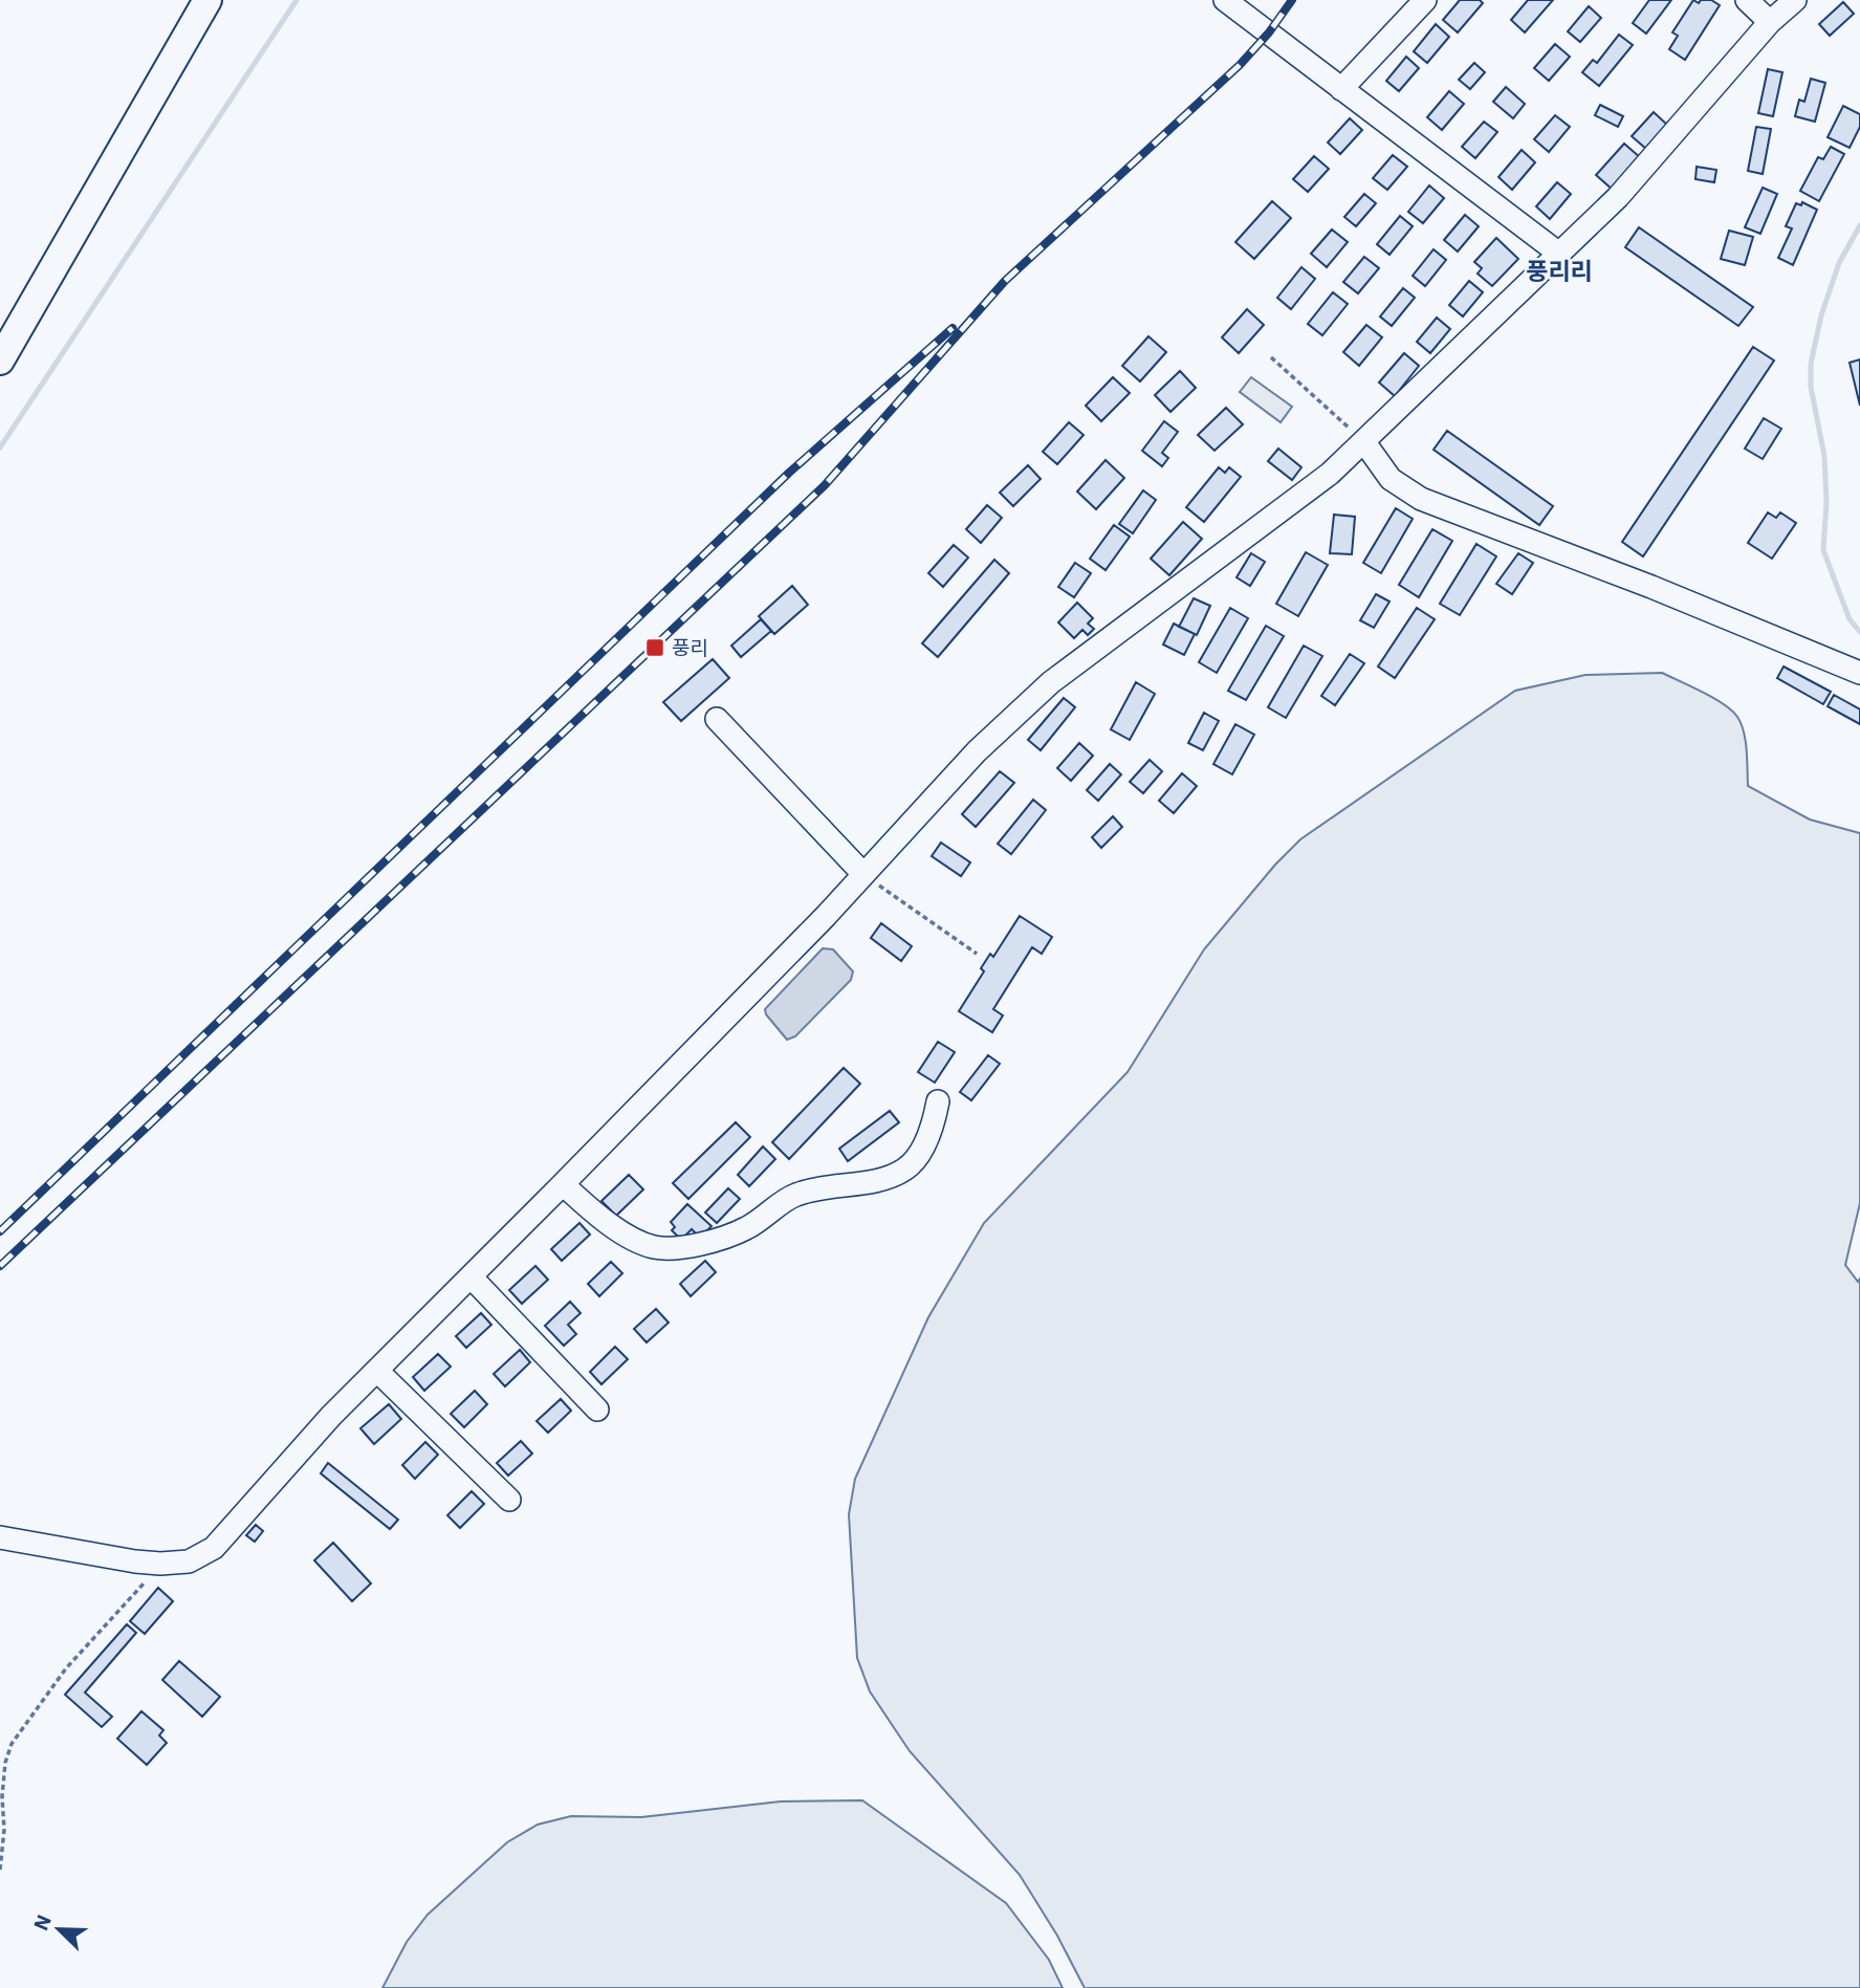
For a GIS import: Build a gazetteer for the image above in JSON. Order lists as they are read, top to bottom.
{
  "districts": ["풍리리"],
  "places": {
    "transit": ["풍리"]
  },
  "north": "top left"
}
